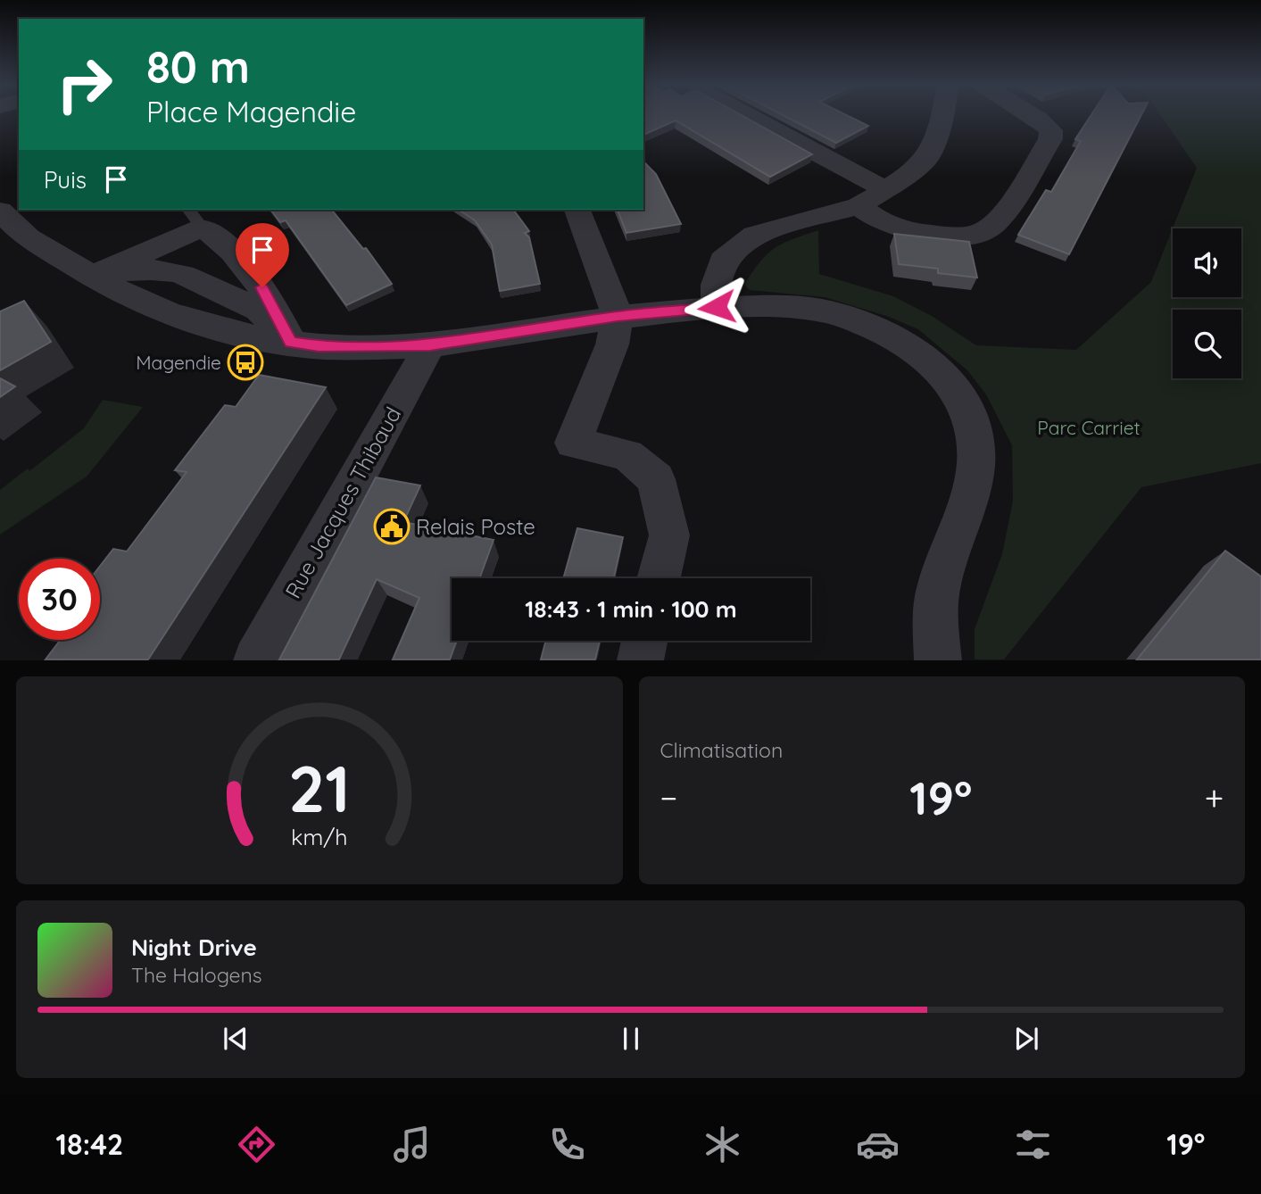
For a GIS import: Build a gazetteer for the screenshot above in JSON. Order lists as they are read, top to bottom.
{
  "streets": {
    "street": ["Rue Jacques Thibaud"]
  },
  "parks": ["Parc Carriet"],
  "places": {
    "bus stop": ["Magendie"],
    "public building": ["Relais Poste"]
  },
  "page": {
    "turn": ["80 m", "Place Magendie"],
    "then": "Puis",
    "limit": "30",
    "trip": "18:43 · 1 min · 100 m",
    "tile": "Climatisation",
    "heat": ["−", "19°", "+"],
    "song": ["Night Drive", "The Halogens"],
    "tabs": ["18:42", "19°"],
    "gauge": ["21", "km/h"]
  }
}
